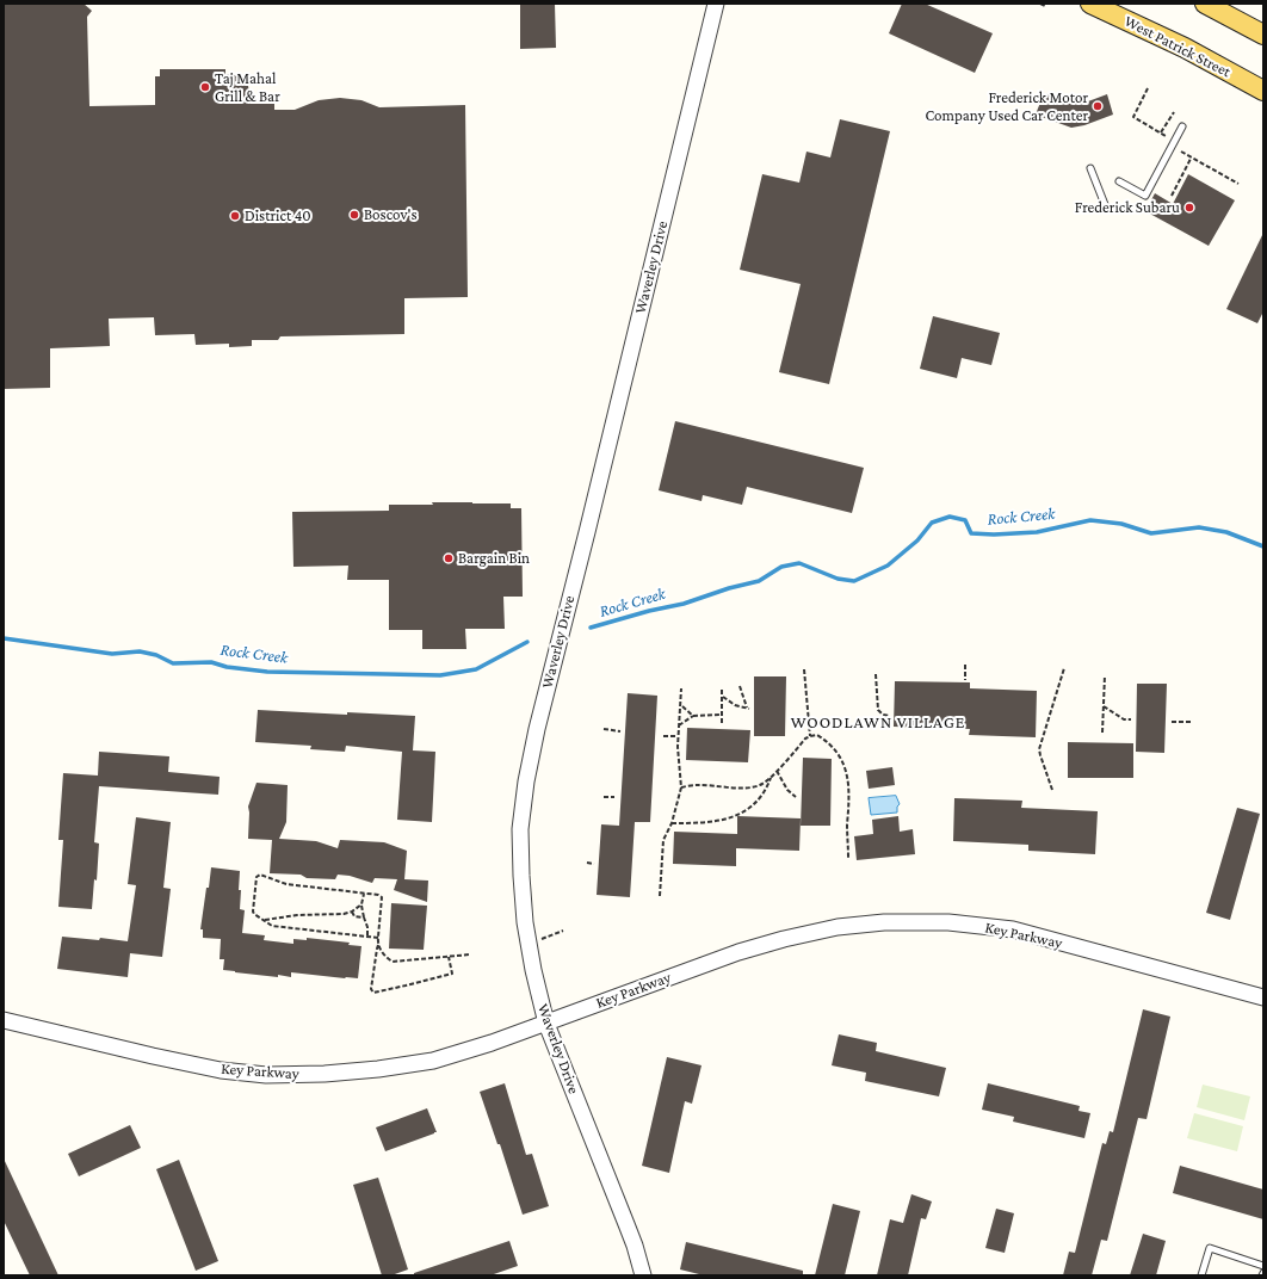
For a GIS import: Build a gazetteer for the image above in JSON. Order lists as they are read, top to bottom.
{
  "streets": {
    "main road": ["West Patrick Street"],
    "street": ["Waverley Drive", "Key Parkway"]
  },
  "crossings": [
    ["Waverley Drive", "Key Parkway"]
  ],
  "districts": ["WOODLAWN VILLAGE"],
  "water": ["Rock Creek"],
  "places": [
    "Taj Mahal Grill & Bar",
    "Frederick Motor Company Used Car Center",
    "Frederick Subaru",
    "Boscov's",
    "District 40",
    "Bargain Bin"
  ]
}
